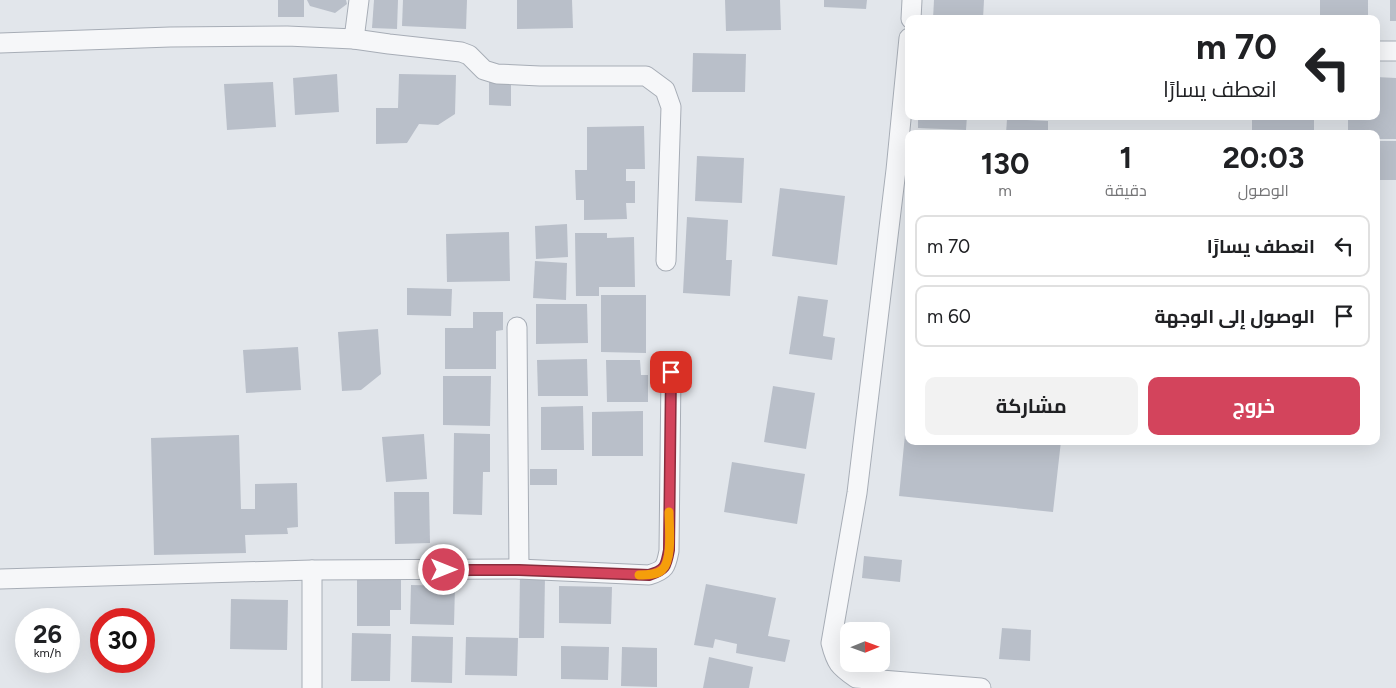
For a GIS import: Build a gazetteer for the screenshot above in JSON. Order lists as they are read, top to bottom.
{
  "north": "right",
  "page": {
    "turn": ["70 m", "انعطف يسارًا"],
    "eta": [
      "20:03",
      "الوصول",
      "1",
      "دقيقة",
      "130",
      "m"
    ],
    "list": [
      {
        "name": "انعطف يسارًا",
        "value": "70 m"
      },
      {
        "name": "الوصول إلى الوجهة",
        "value": "60 m"
      }
    ],
    "buttons": ["خروج", "مشاركة"],
    "speed": "26 km/h",
    "limit": "30"
  }
}
